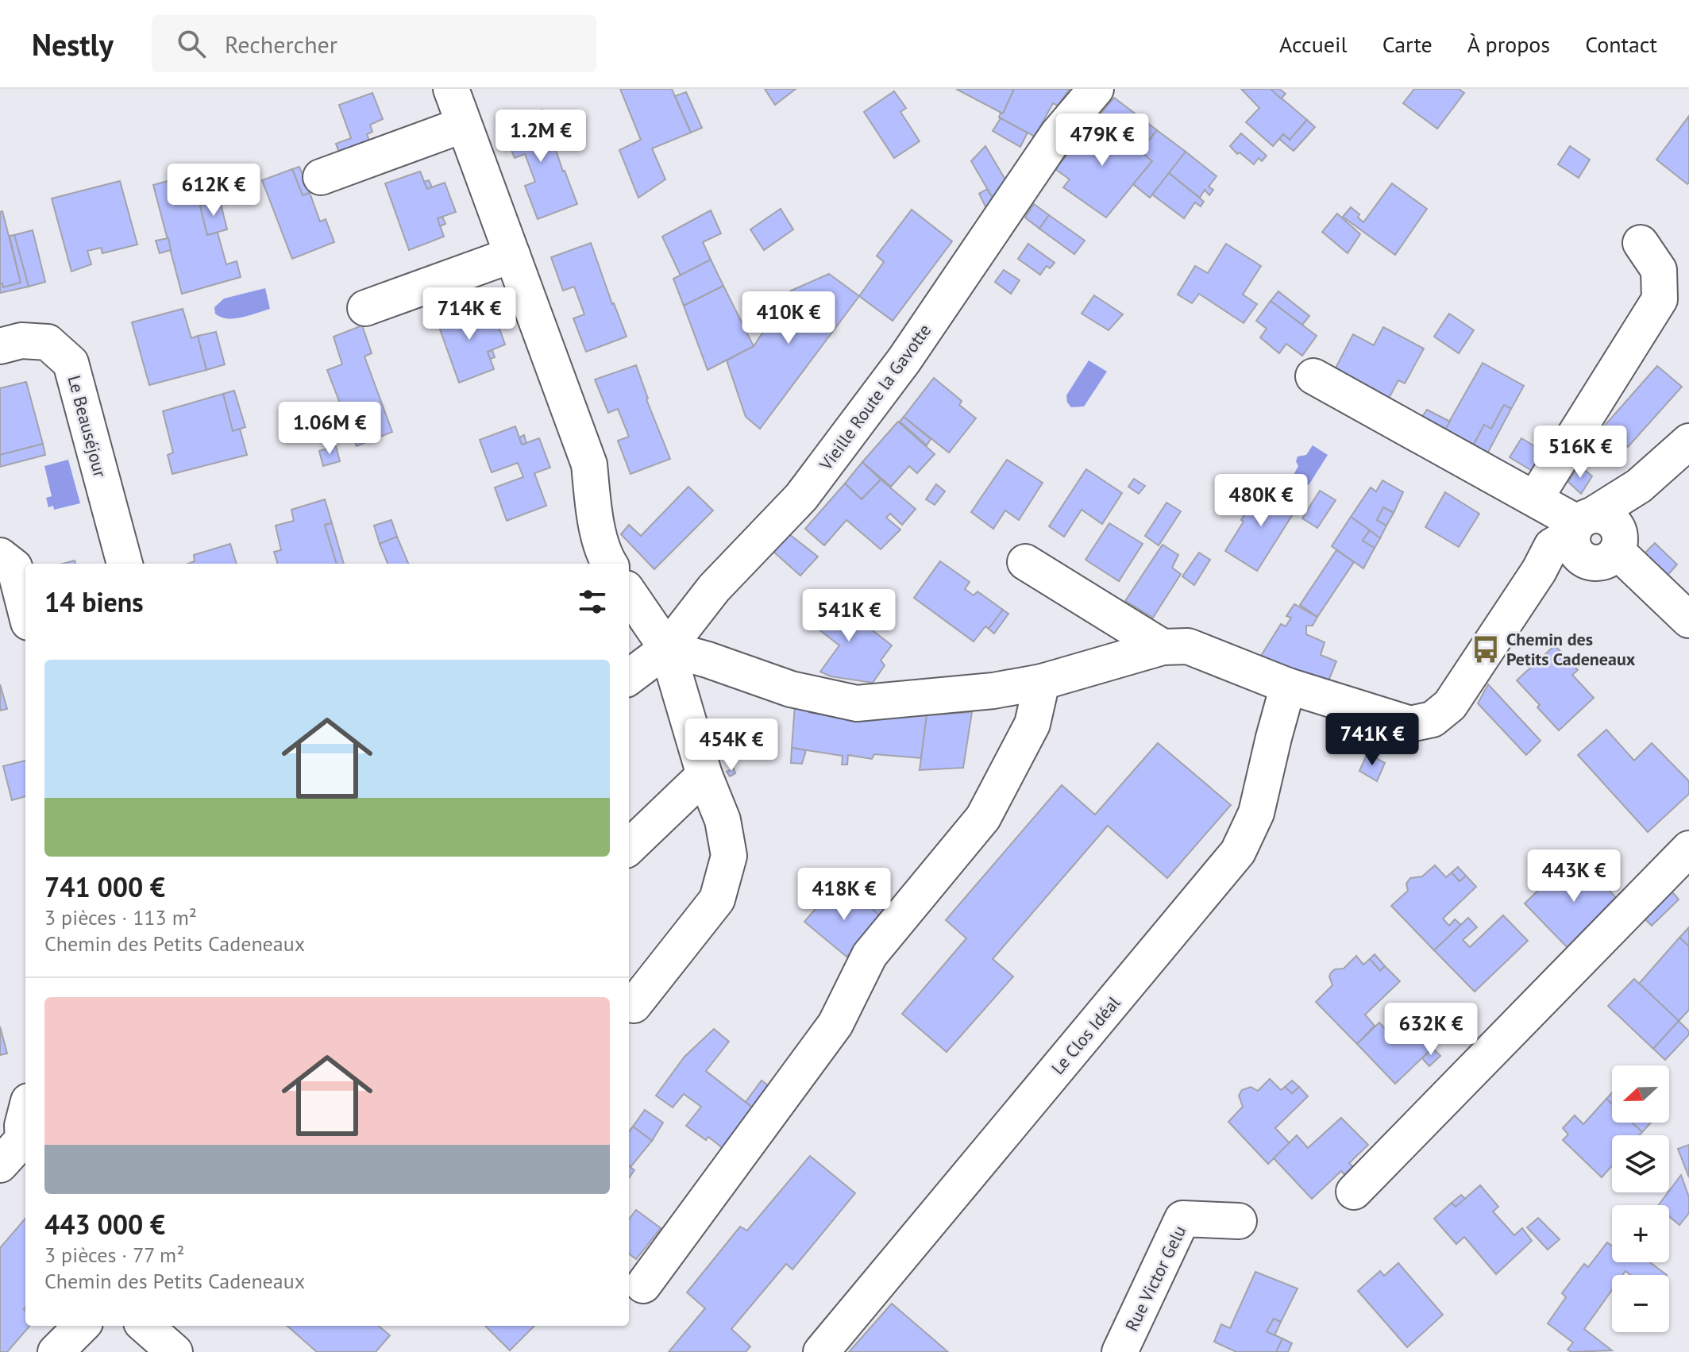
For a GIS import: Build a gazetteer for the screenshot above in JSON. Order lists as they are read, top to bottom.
{
  "streets": {
    "street": [
      "Vieille Route la Gavotte",
      "Le Beauséjour",
      "Le Clos Idéal",
      "Rue Victor Gelu"
    ]
  },
  "places": {
    "bus stop": ["Chemin des Petits Cadeneaux"]
  },
  "north": "left",
  "page": {
    "header": "Nestly",
    "search": "Rechercher",
    "nav": [
      "Accueil",
      "Carte",
      "À propos",
      "Contact"
    ],
    "price": [
      "1.2M €",
      "479K €",
      "612K €",
      "714K €",
      "410K €",
      "1.06M €",
      "516K €",
      "480K €",
      "541K €",
      "741K €",
      "454K €",
      "443K €",
      "418K €",
      "632K €"
    ],
    "heading": "14 biens",
    "list": [
      {
        "name": "741 000 €",
        "note": "3 pièces · 113 m² · Chemin des Petits Cadeneaux"
      },
      {
        "name": "443 000 €",
        "note": "3 pièces · 77 m² · Chemin des Petits Cadeneaux"
      }
    ],
    "map_buttons": ["+", "−"]
  }
}
